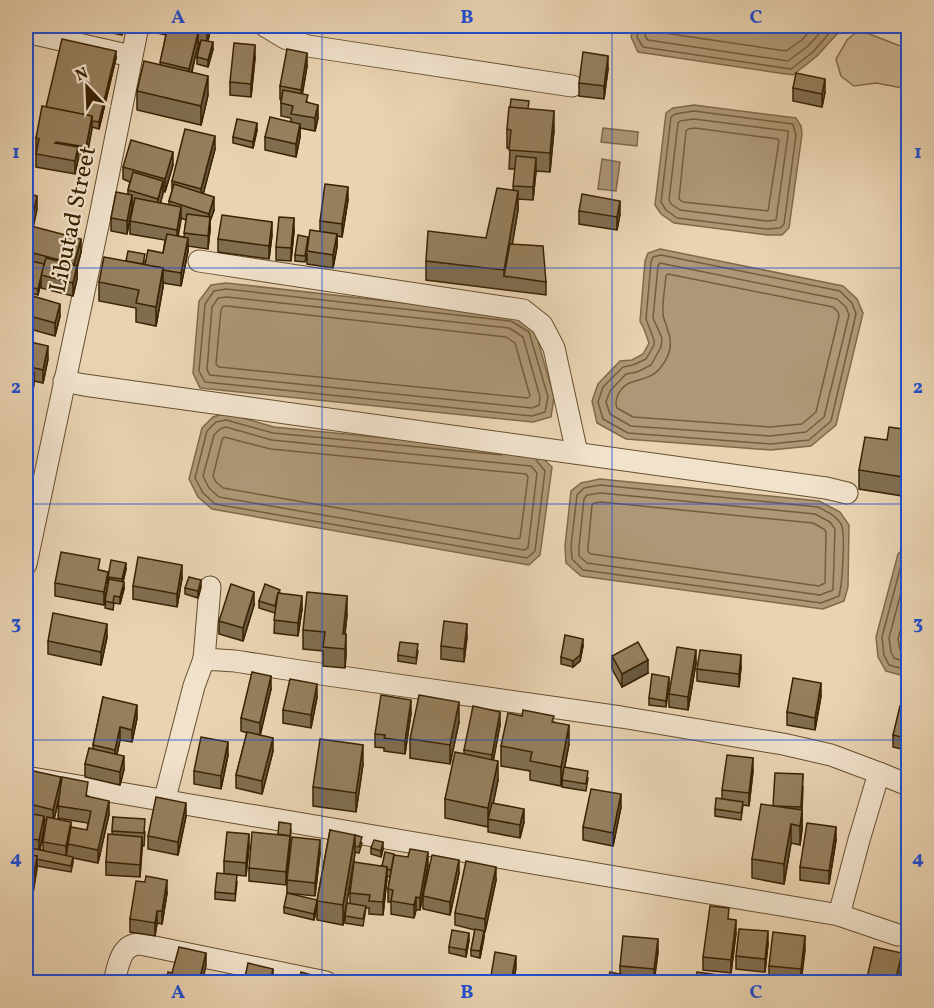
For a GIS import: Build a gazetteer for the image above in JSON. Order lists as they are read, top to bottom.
{
  "streets": {
    "street": ["Libutad Street"]
  },
  "north": "top left",
  "grid": {
    "columns": ["A", "B", "C"],
    "rows": [
      "1",
      "2",
      "3",
      "4"
    ]
  }
}
